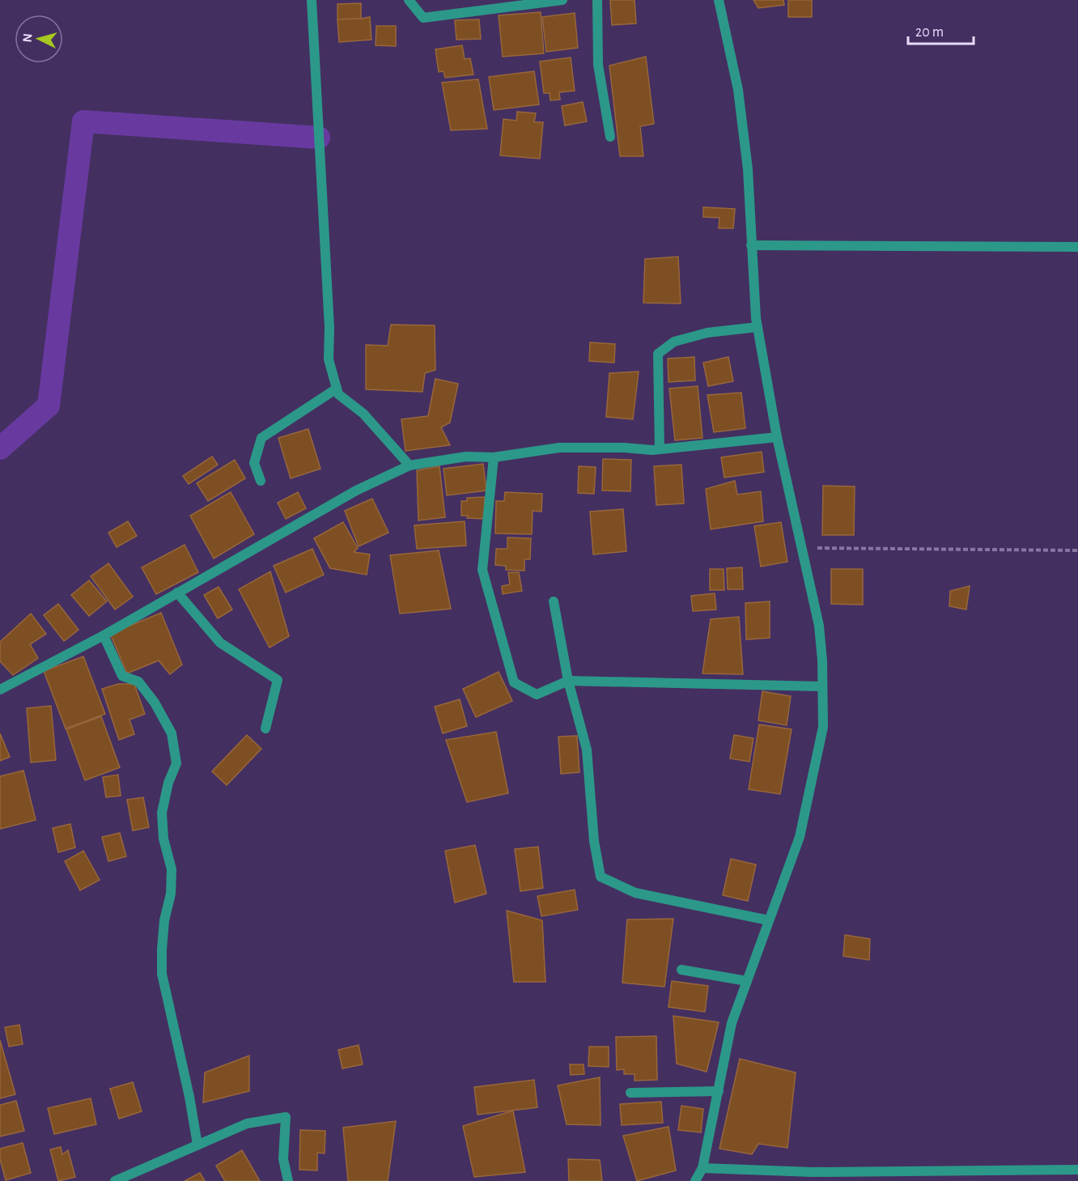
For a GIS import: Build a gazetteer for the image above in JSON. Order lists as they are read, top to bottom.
{
  "scale_bar": "20 m",
  "north": "left"
}
